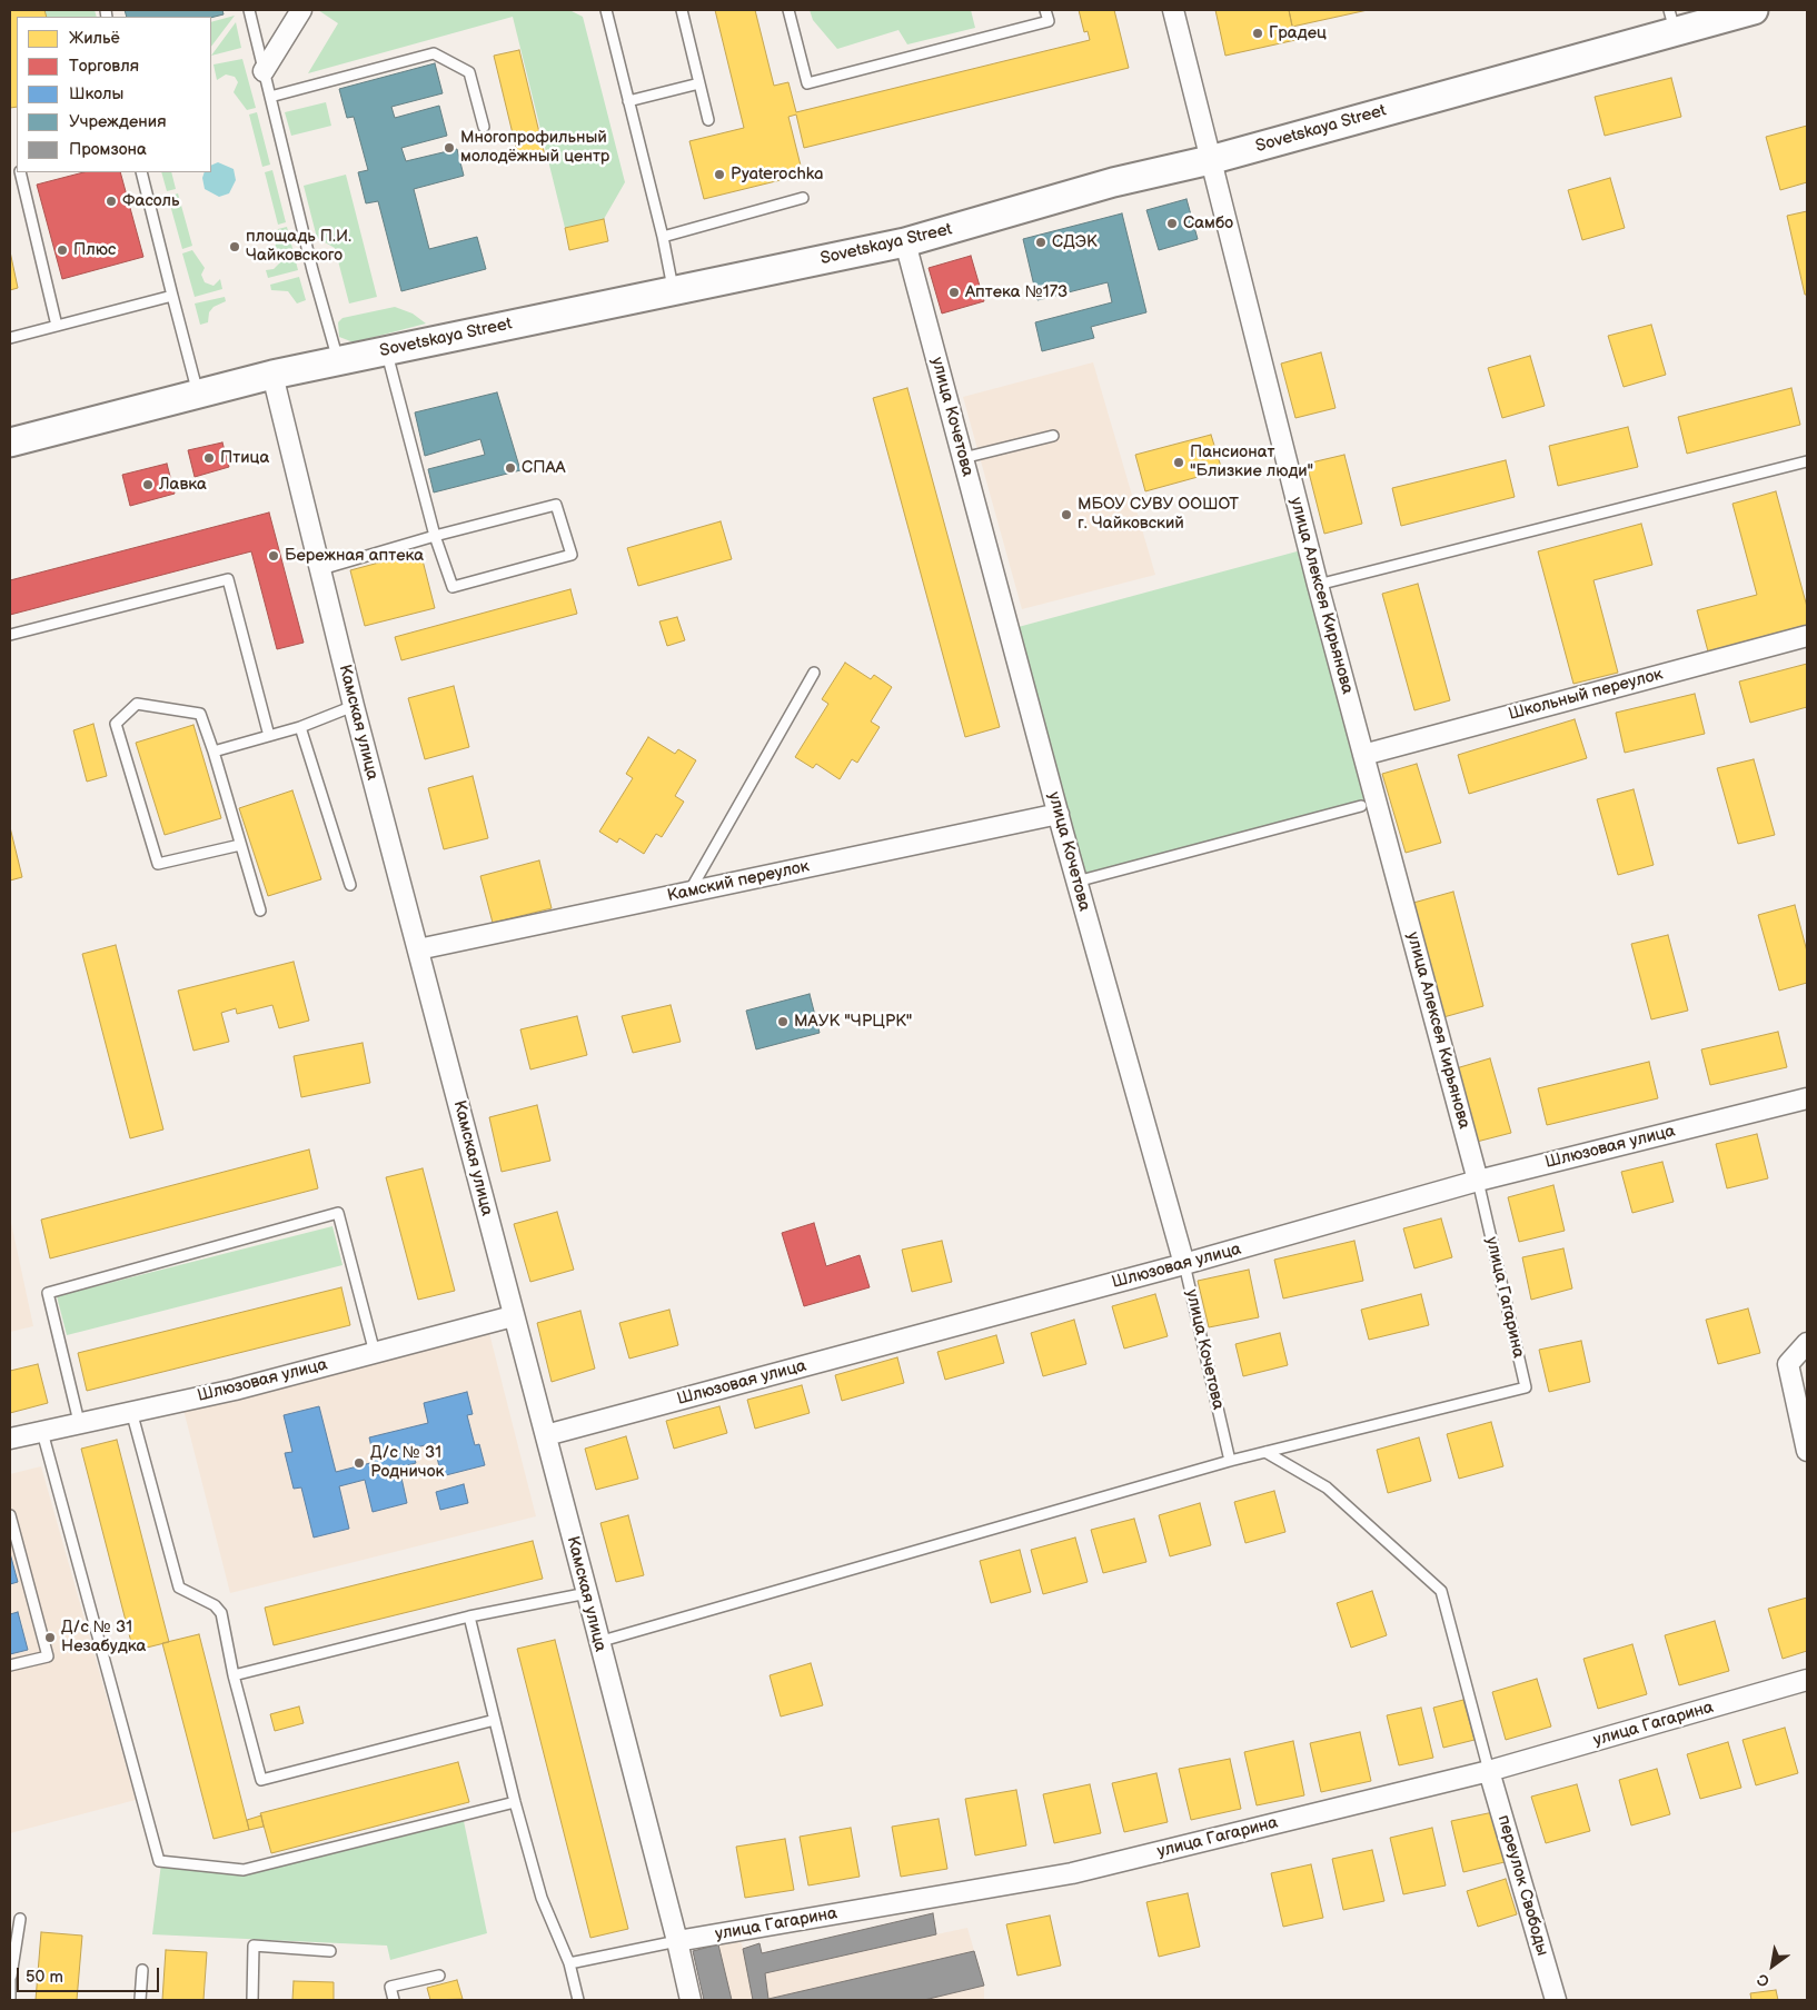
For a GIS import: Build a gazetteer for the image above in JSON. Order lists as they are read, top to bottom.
{
  "streets": {
    "main road": ["Sovetskaya Street"],
    "street": [
      "улица Кочетова",
      "улица Алексея Кирьянова",
      "Школьный переулок",
      "Камская улица",
      "Камский переулок",
      "Шлюзовая улица",
      "улица Гагарина",
      "переулок Свободы"
    ]
  },
  "crossings": [
    ["Sovetskaya Street", "улица Кочетова"],
    ["Sovetskaya Street", "улица Алексея Кирьянова"],
    ["Sovetskaya Street", "Камская улица"],
    ["улица Кочетова", "Камский переулок"],
    ["улица Кочетова", "Шлюзовая улица"],
    ["улица Кочетова", "улица Гагарина"],
    ["улица Алексея Кирьянова", "Школьный переулок"],
    ["улица Алексея Кирьянова", "Шлюзовая улица"],
    ["улица Алексея Кирьянова", "улица Гагарина"],
    ["Камская улица", "Камский переулок"],
    ["Камская улица", "Шлюзовая улица"],
    ["Камская улица", "улица Гагарина"],
    ["Шлюзовая улица", "улица Гагарина"],
    ["улица Гагарина", "переулок Свободы"]
  ],
  "places": [
    "Градец",
    "Многопрофильный молодёжный центр",
    "Pyaterochka",
    "Фасоль",
    "Самбо",
    "СДЭК",
    "площадь П.И. Чайковского",
    "Плюс",
    "Аптека №173",
    "Птица",
    "Пансионат \"Близкие люди\"",
    "СПАА",
    "Лавка",
    "МБОУ СУВУ ООШОТ г. Чайковский",
    "Бережная аптека",
    "МАУК \"ЧРЦРК\"",
    "Д/с № 31 Родничок",
    "Д/с № 31 Незабудка"
  ],
  "legend": [
    "Жильё",
    "Торговля",
    "Школы",
    "Учреждения",
    "Промзона"
  ],
  "scale_bar": "50 m",
  "north": "bottom left"
}
